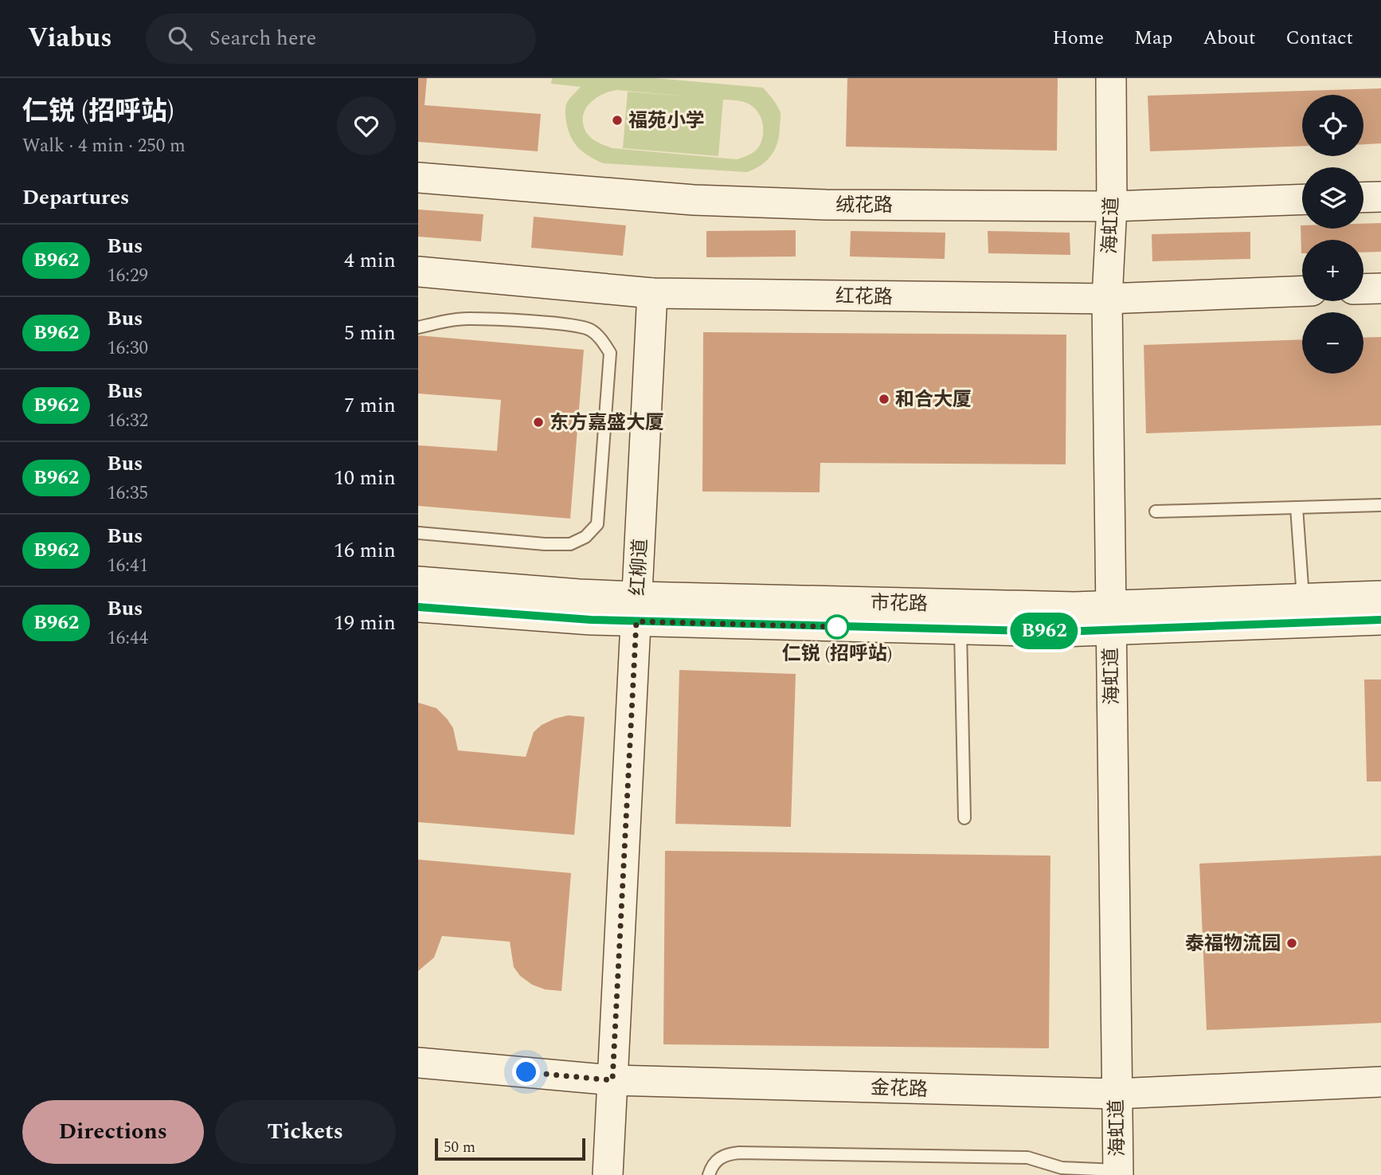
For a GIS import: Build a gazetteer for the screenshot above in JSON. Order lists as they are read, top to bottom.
{
  "streets": {
    "street": [
      "绒花路",
      "海虹道",
      "红花路",
      "红柳道",
      "市花路",
      "金花路"
    ]
  },
  "crossings": [
    ["绒花路", "海虹道"],
    ["海虹道", "红花路"],
    ["海虹道", "市花路"],
    ["海虹道", "金花路"],
    ["红花路", "红柳道"],
    ["红柳道", "市花路"],
    ["红柳道", "金花路"]
  ],
  "places": [
    "福苑小学",
    "和合大厦",
    "东方嘉盛大厦",
    "仁锐 (招呼站)",
    "泰福物流园"
  ],
  "lines": ["bus line B962"],
  "scale_bar": "50 m",
  "page": {
    "header": "Viabus",
    "search": "Search here",
    "nav": [
      "Home",
      "Map",
      "About",
      "Contact"
    ],
    "heading": [
      ["仁锐 (招呼站)", "Walk · 4 min · 250 m"],
      "Departures"
    ],
    "on_map": "B962",
    "map_buttons": ["+", "−"],
    "list": [
      {
        "mark": "B962",
        "name": "Bus",
        "note": "16:29",
        "value": "4 min"
      },
      {
        "mark": "B962",
        "name": "Bus",
        "note": "16:30",
        "value": "5 min"
      },
      {
        "mark": "B962",
        "name": "Bus",
        "note": "16:32",
        "value": "7 min"
      },
      {
        "mark": "B962",
        "name": "Bus",
        "note": "16:35",
        "value": "10 min"
      },
      {
        "mark": "B962",
        "name": "Bus",
        "note": "16:41",
        "value": "16 min"
      },
      {
        "mark": "B962",
        "name": "Bus",
        "note": "16:44",
        "value": "19 min"
      }
    ],
    "buttons": ["Directions", "Tickets"],
    "scale": "50 m"
  }
}
